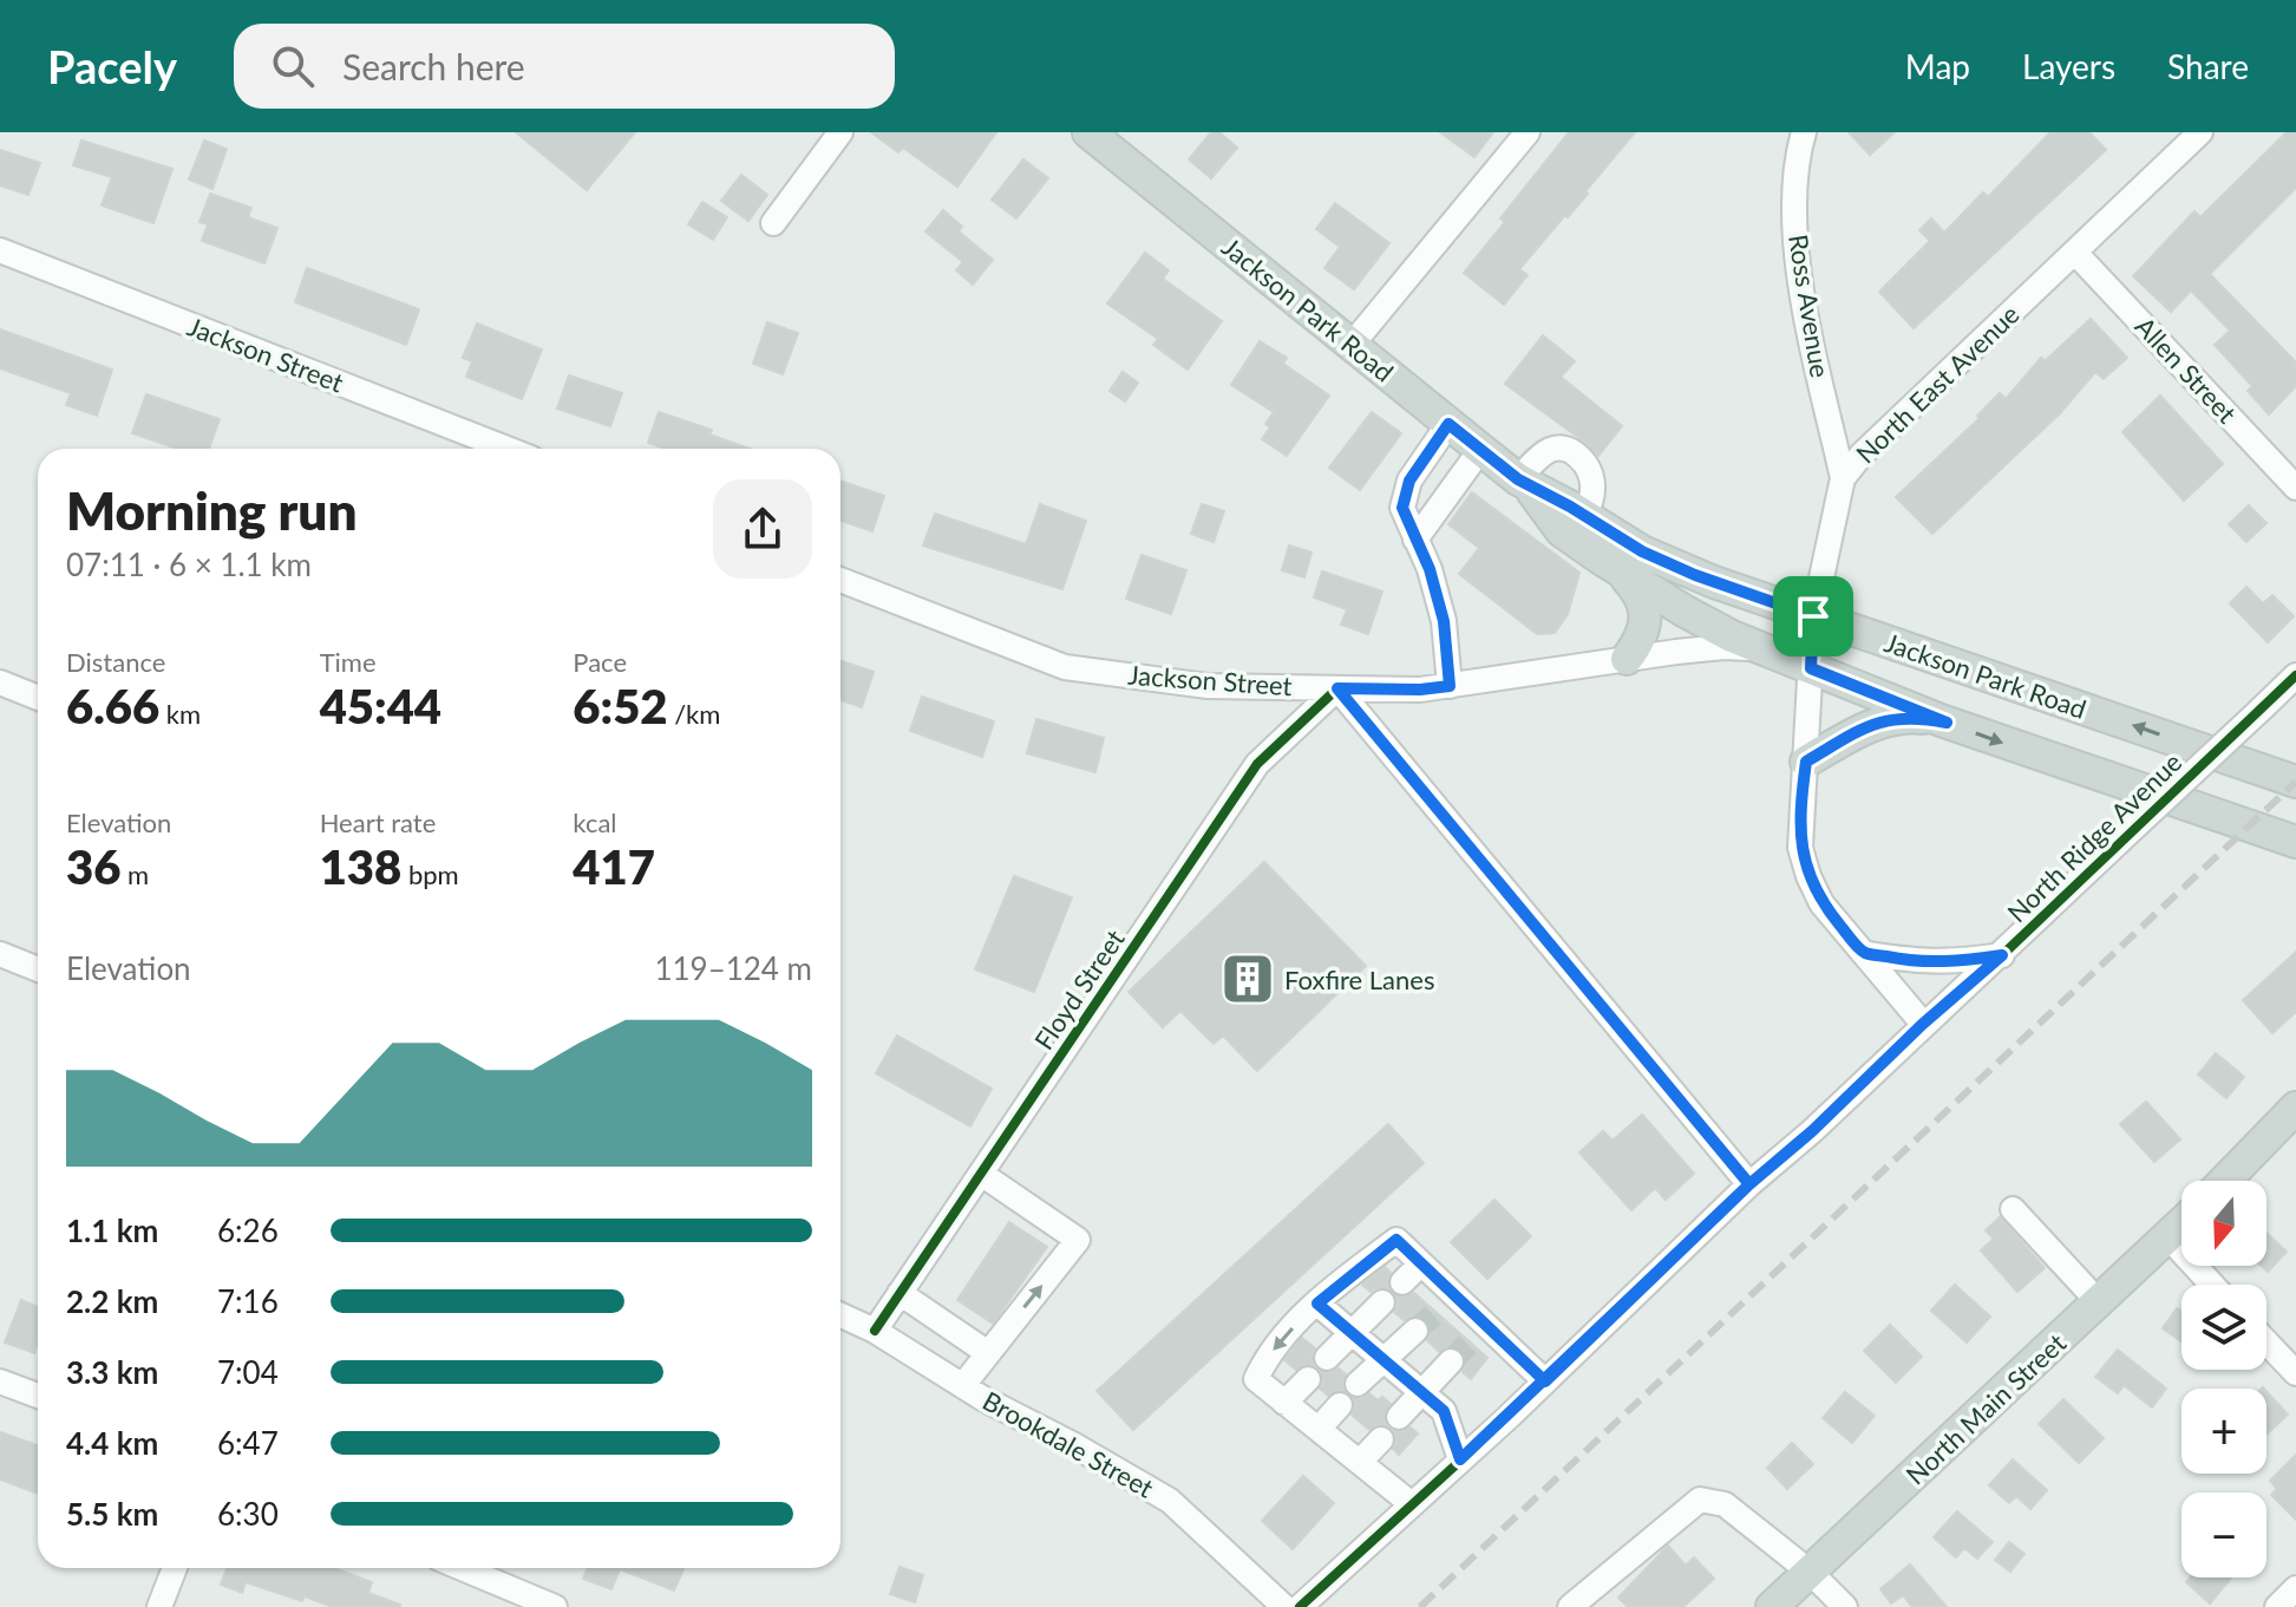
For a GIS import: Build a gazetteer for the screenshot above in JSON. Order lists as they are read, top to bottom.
{
  "streets": {
    "main road": ["Jackson Park Road", "North Main Street"],
    "street": [
      "Ross Avenue",
      "Jackson Street",
      "Allen Street",
      "North East Avenue",
      "North Ridge Avenue",
      "Floyd Street",
      "Brookdale Street"
    ]
  },
  "crossings": [
    ["Ross Avenue", "North East Avenue"],
    ["Jackson Park Road", "Jackson Street"],
    ["Jackson Park Road", "North East Avenue"],
    ["Jackson Street", "Floyd Street"],
    ["Allen Street", "North East Avenue"],
    ["North East Avenue", "North Ridge Avenue"],
    ["Floyd Street", "Brookdale Street"]
  ],
  "places": {
    "building": ["Foxfire Lanes"]
  },
  "north": "bottom",
  "page": {
    "header": "Pacely",
    "search": "Search here",
    "nav": ["Map", "Layers", "Share"],
    "heading": ["Morning run", "07:11 · 6 × 1.1 km"],
    "stats": [
      ["Distance", "6.66 km"],
      ["Time", "45:44"],
      ["Pace", "6:52 /km"],
      ["Elevation", "36 m"],
      ["Heart rate", "138 bpm"],
      ["kcal", "417"]
    ],
    "chart": ["Elevation", "119–124 m"],
    "map_buttons": ["+", "−"],
    "list": [
      {
        "name": "1.1 km",
        "note": "6:26"
      },
      {
        "name": "2.2 km",
        "note": "7:16"
      },
      {
        "name": "3.3 km",
        "note": "7:04"
      },
      {
        "name": "4.4 km",
        "note": "6:47"
      },
      {
        "name": "5.5 km",
        "note": "6:30"
      }
    ]
  }
}
